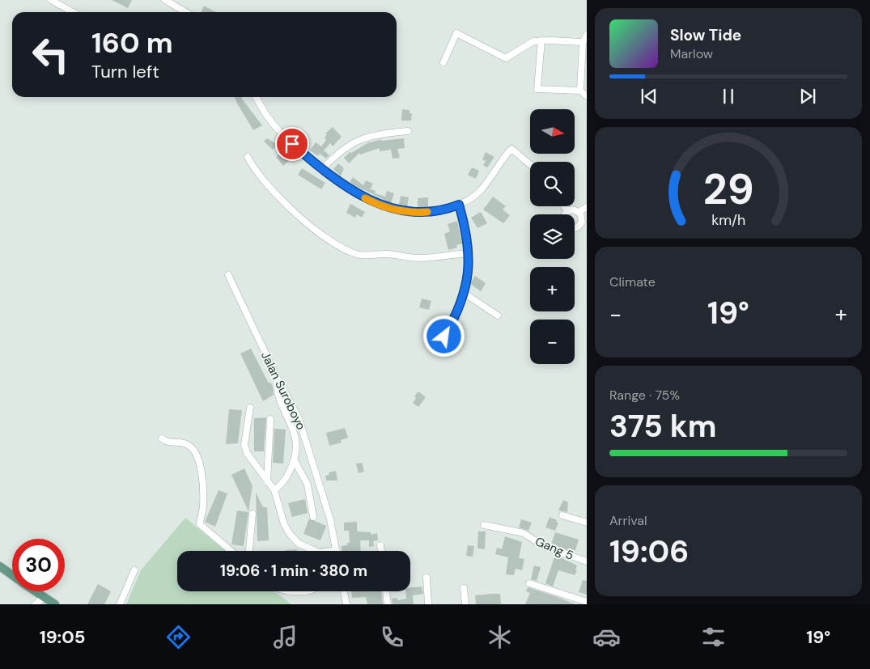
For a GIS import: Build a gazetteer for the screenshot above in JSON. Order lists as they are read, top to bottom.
{
  "streets": {
    "street": ["Jalan Suroboyo", "Gang 5"]
  },
  "north": "right",
  "page": {
    "turn": ["160 m", "Turn left"],
    "song": ["Slow Tide", "Marlow"],
    "map_buttons": ["+", "−"],
    "tile": [
      "Climate",
      ["Range · 75%", "375 km"],
      ["Arrival", "19:06"]
    ],
    "heat": ["−", "19°", "+"],
    "limit": "30",
    "trip": "19:06 · 1 min · 380 m",
    "tabs": ["19:05", "19°"],
    "gauge": ["29", "km/h"]
  }
}
